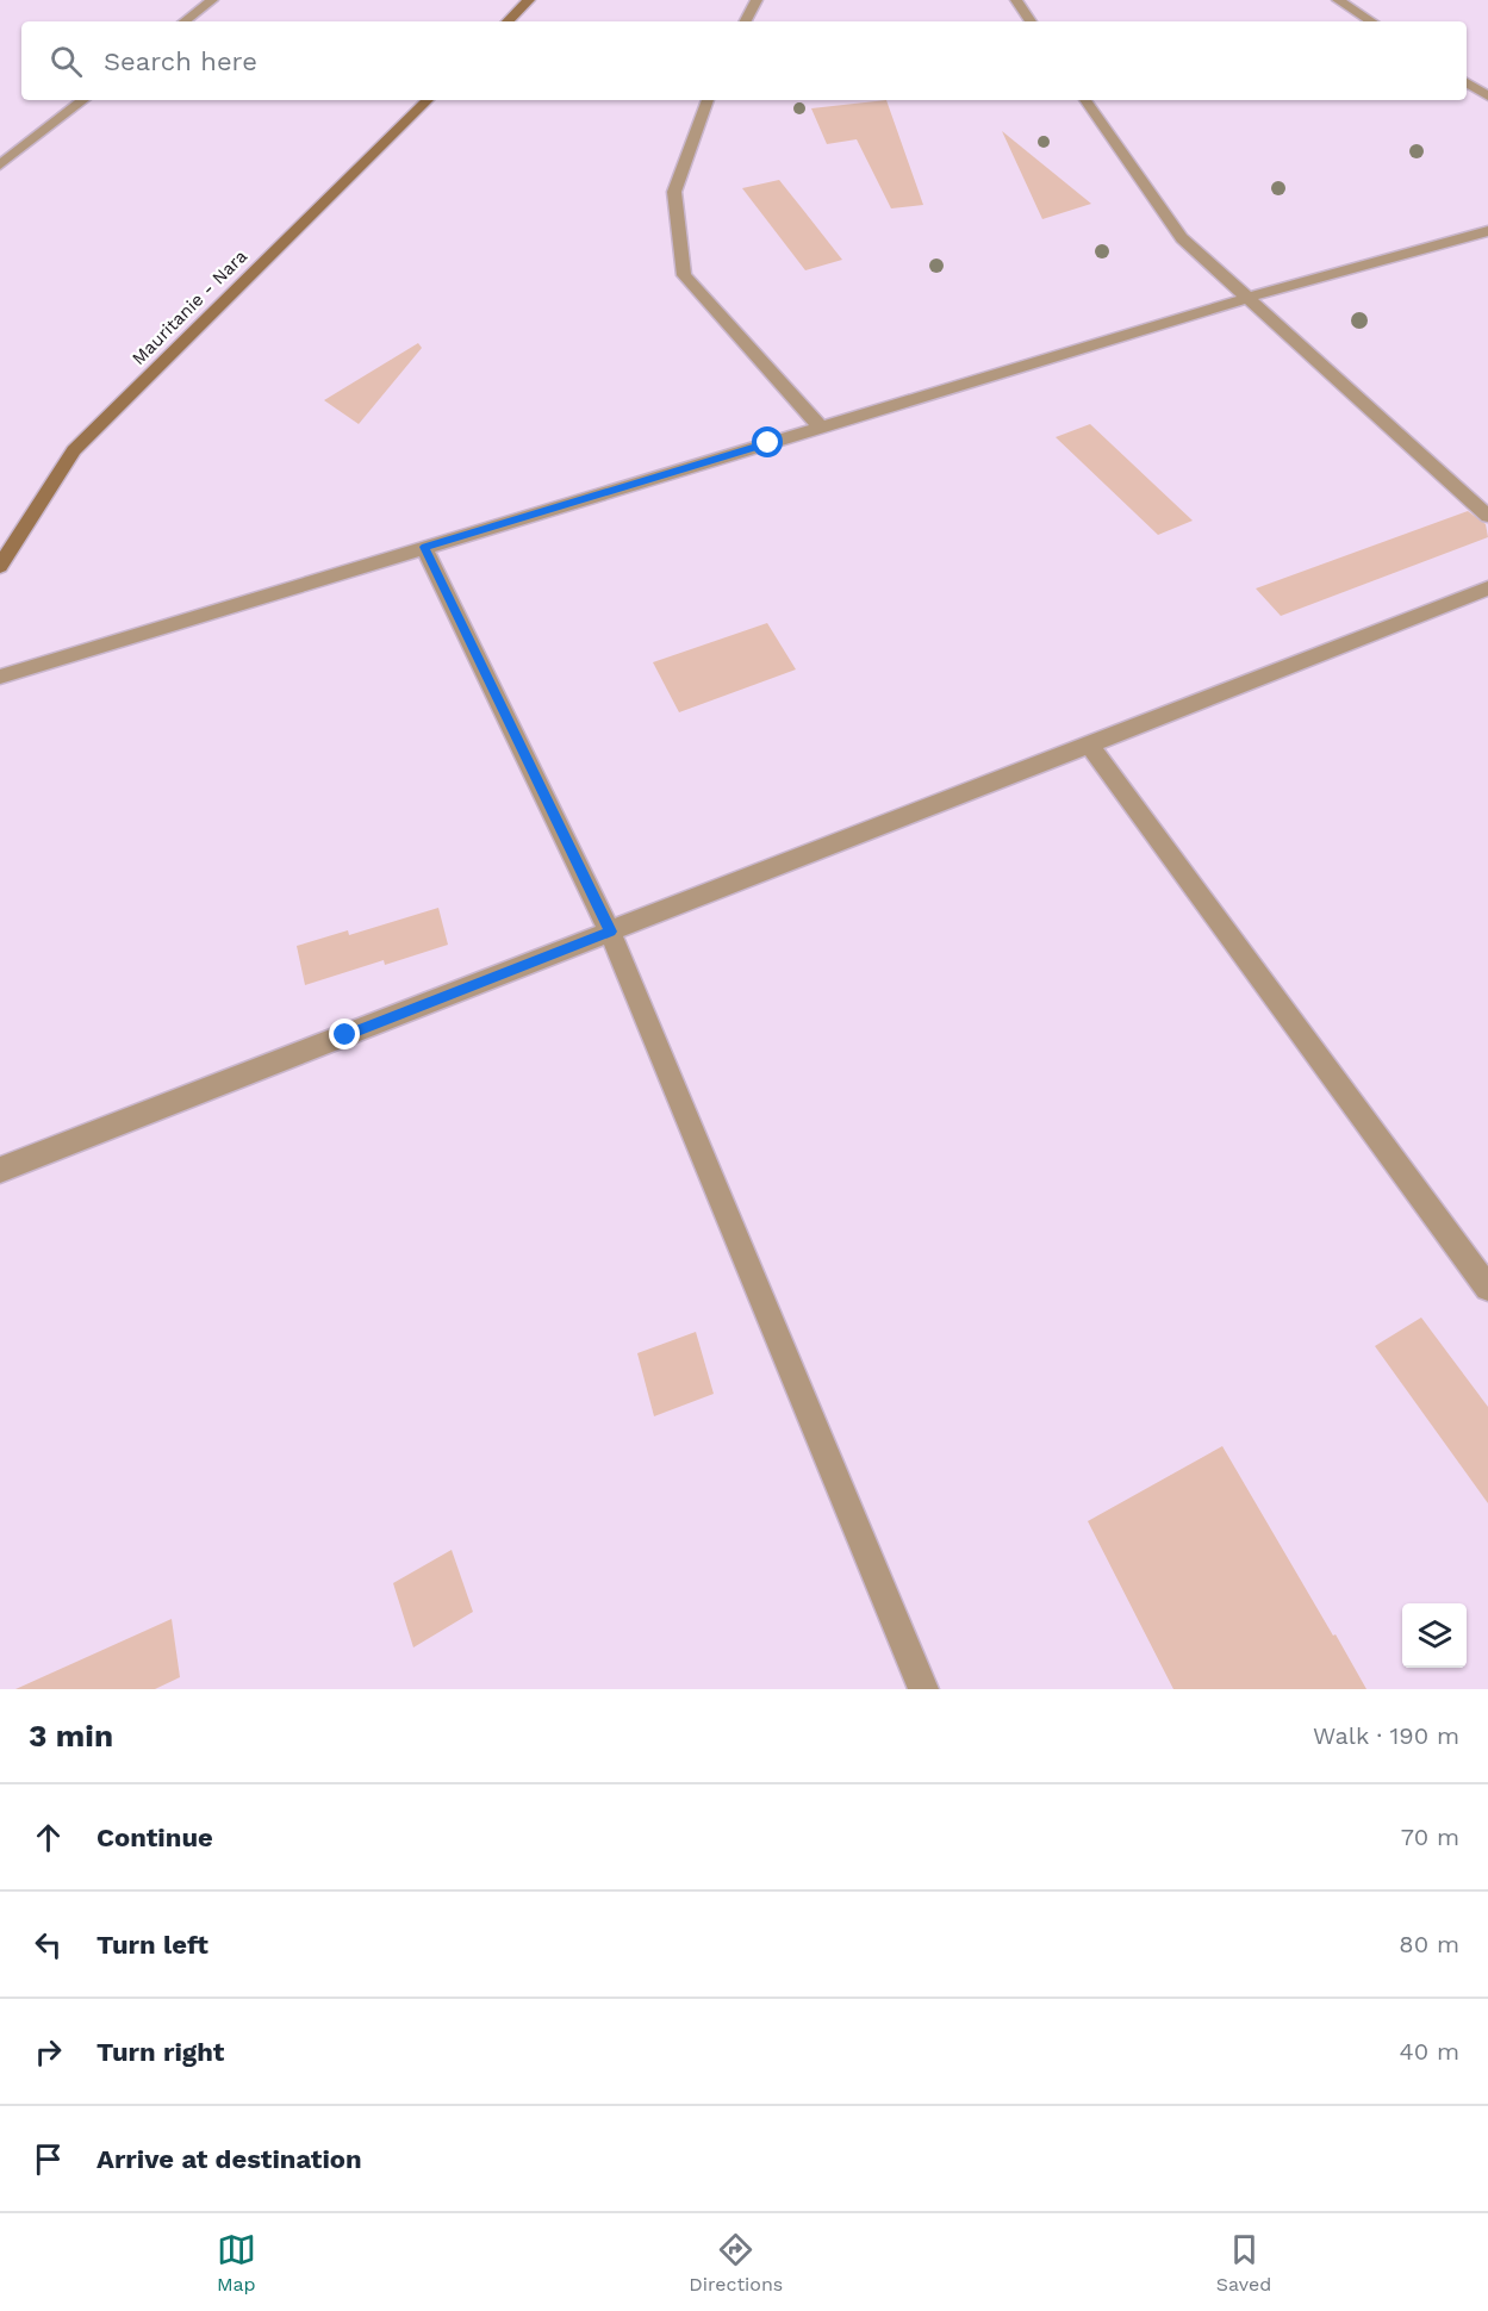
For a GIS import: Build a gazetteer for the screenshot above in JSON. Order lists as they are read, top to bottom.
{
  "streets": {
    "main road": ["Mauritanie - Nara"]
  },
  "page": {
    "search": "Search here",
    "heading": ["3 min", "Walk · 190 m"],
    "list": [
      ["Continue", "70 m"],
      ["Turn left", "80 m"],
      ["Turn right", "40 m"],
      "Arrive at destination"
    ],
    "nav": ["Map", "Directions", "Saved"]
  }
}
